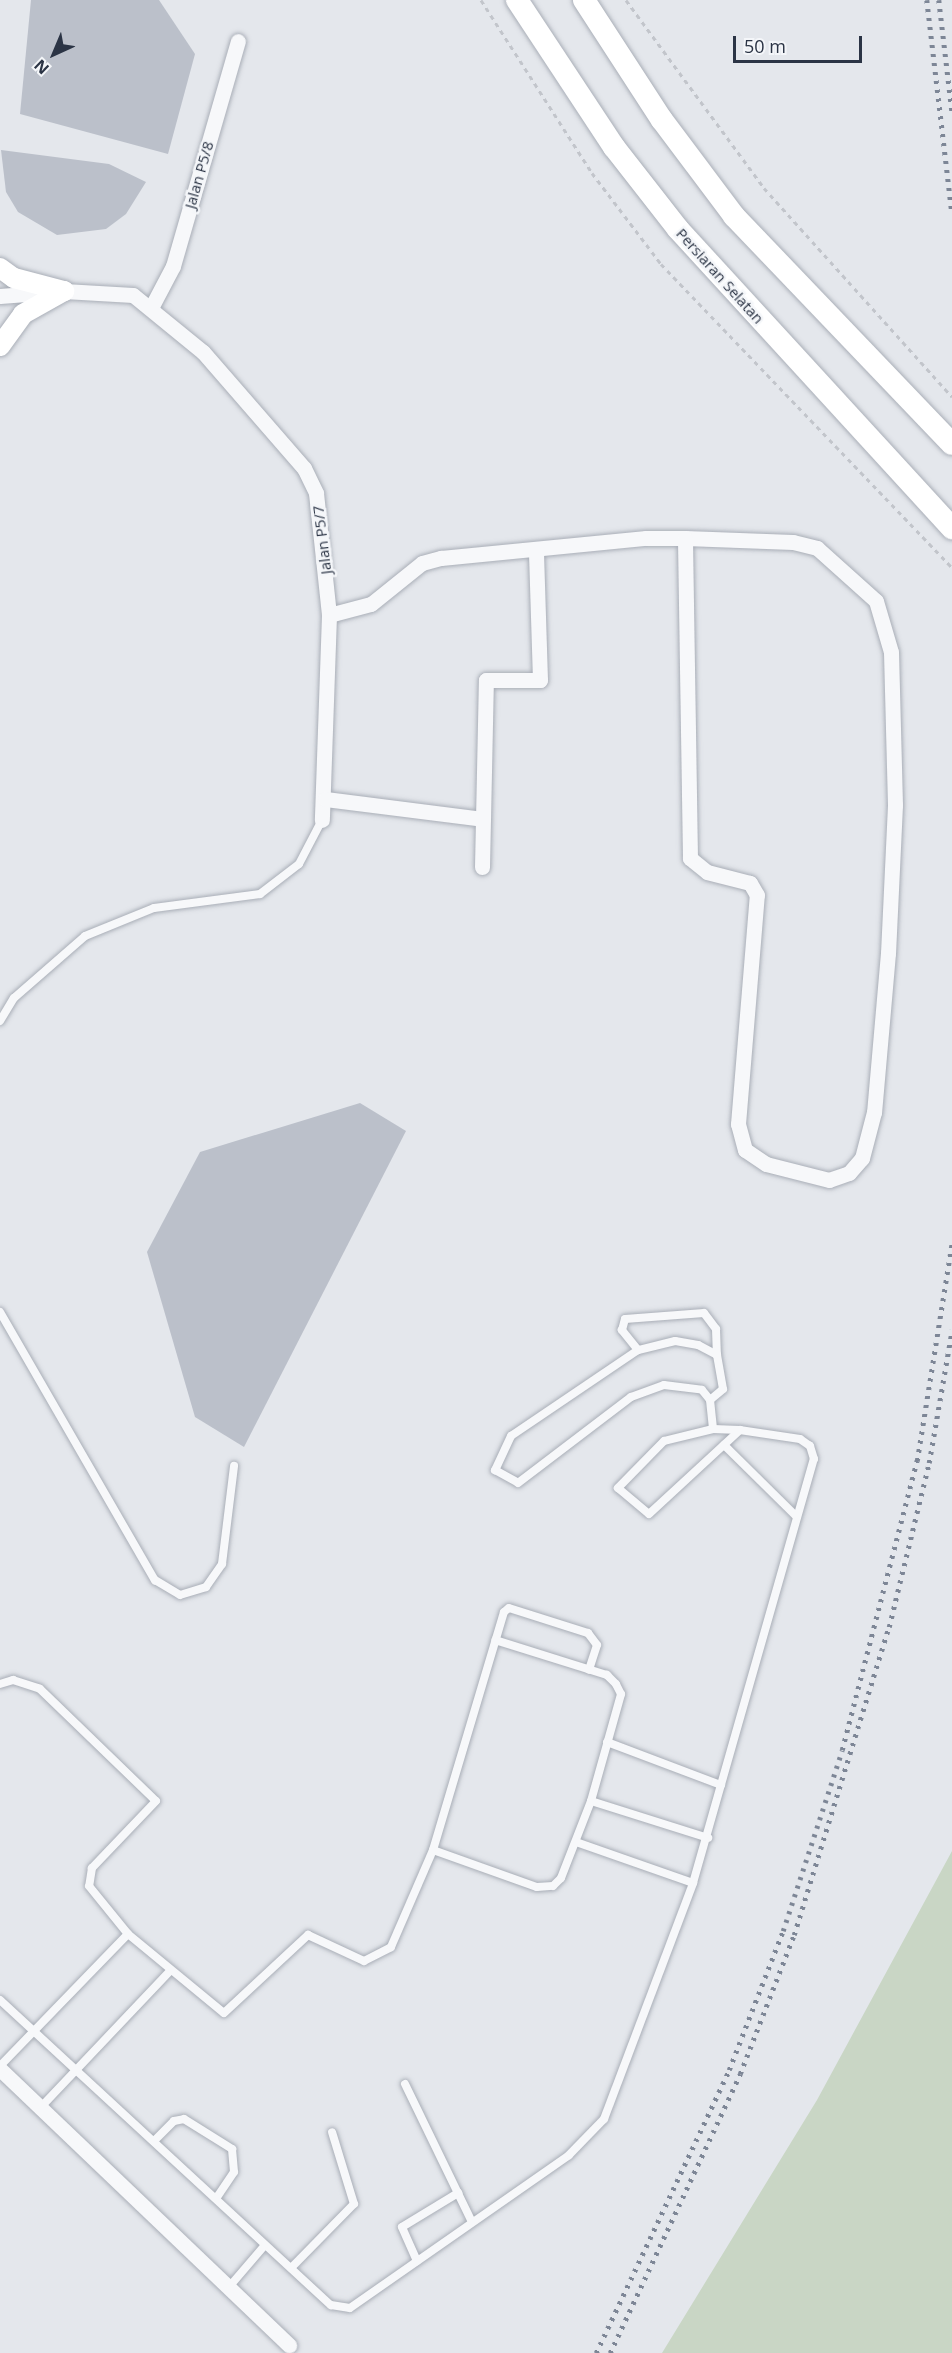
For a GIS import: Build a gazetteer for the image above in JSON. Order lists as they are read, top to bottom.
{
  "streets": {
    "main road": ["Persiaran Selatan"],
    "street": ["Jalan P5/8", "Jalan P5/7"]
  },
  "crossings": [
    ["Jalan P5/8", "Jalan P5/7"]
  ],
  "scale_bar": "50 m",
  "north": "bottom left"
}
